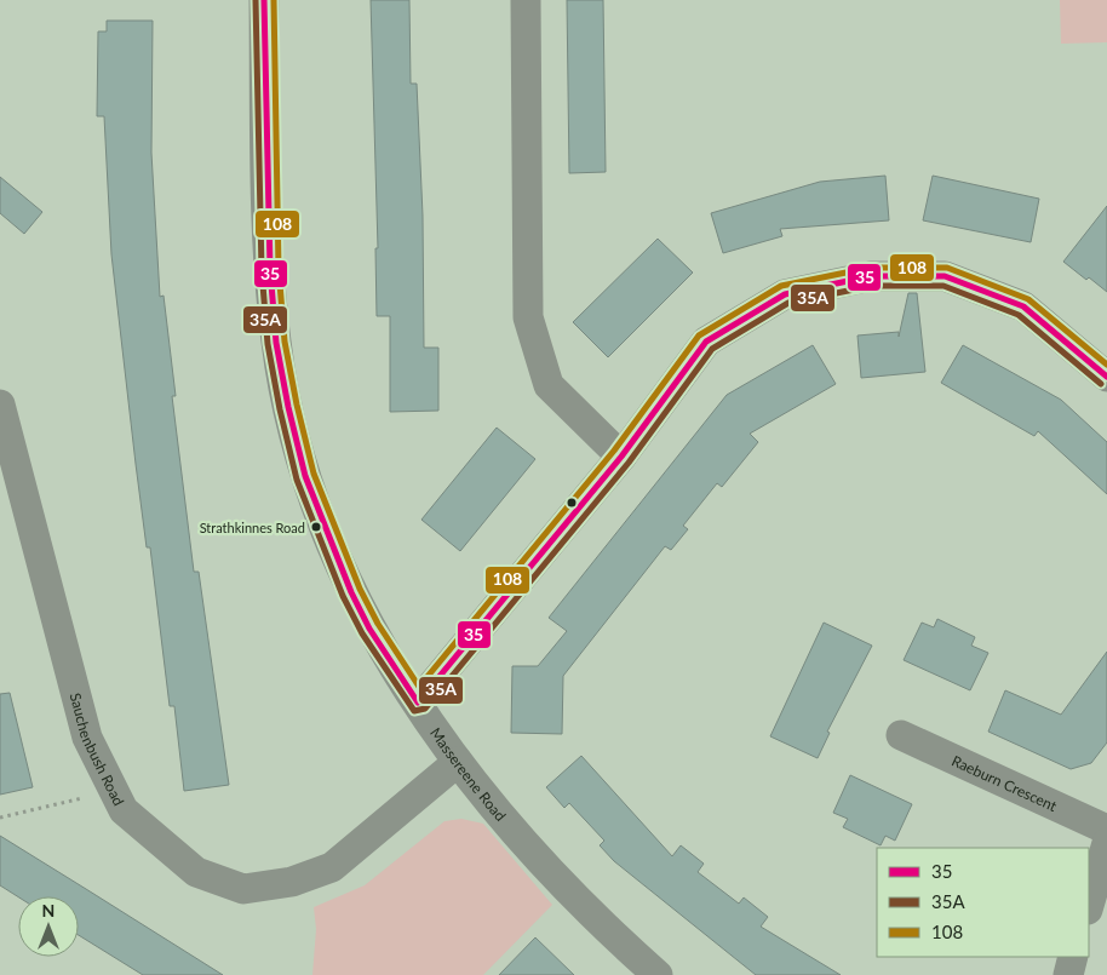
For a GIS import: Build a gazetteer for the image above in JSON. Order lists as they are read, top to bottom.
{
  "streets": {
    "street": ["Sauchenbush Road", "Massereene Road", "Raeburn Crescent"]
  },
  "crossings": [
    ["Sauchenbush Road", "Massereene Road"]
  ],
  "places": ["Strathkinnes Road"],
  "lines": ["transit line 35", "transit line 35A", "transit line 108"],
  "legend": ["35", "35A", "108"],
  "north": "top"
}
